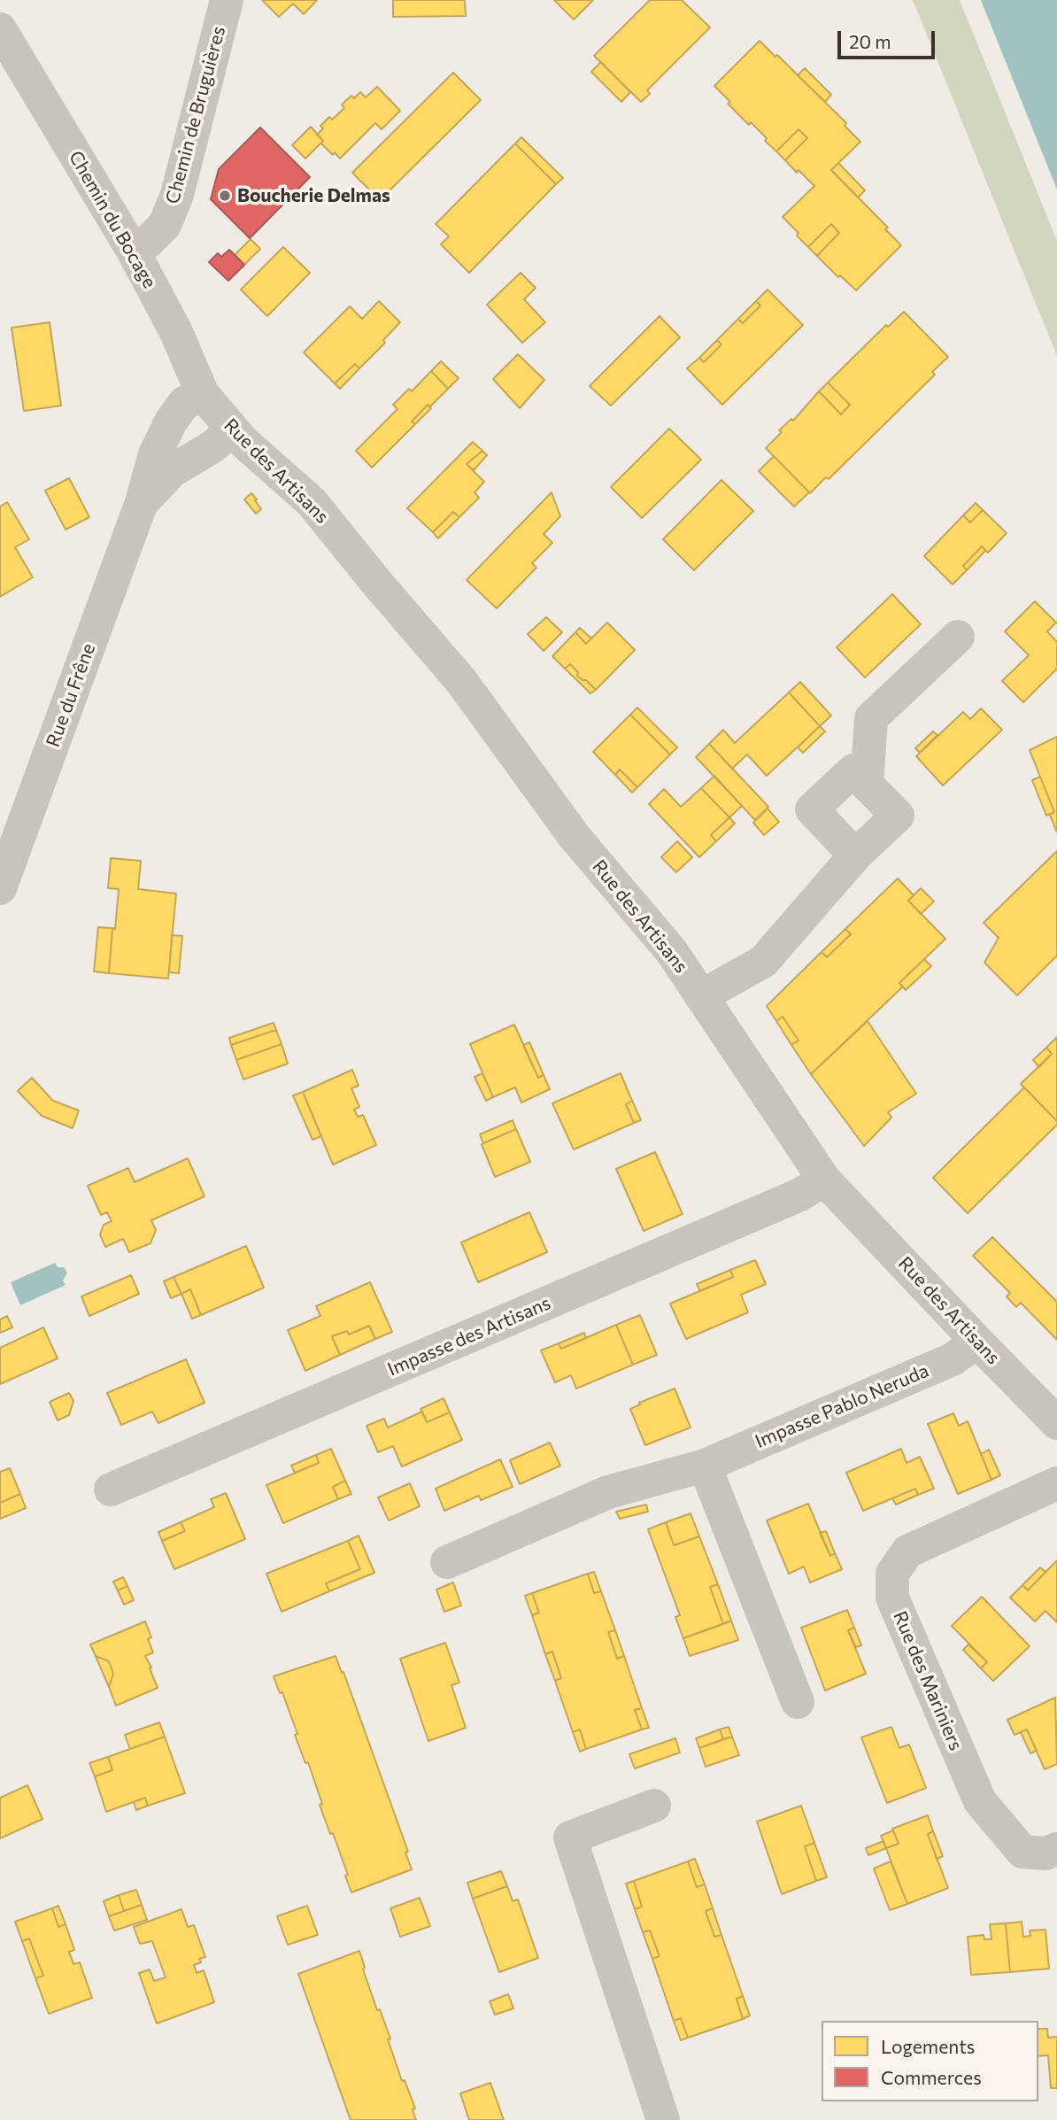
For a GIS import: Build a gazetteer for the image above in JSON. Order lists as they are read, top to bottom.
{
  "streets": {
    "street": [
      "Chemin de Bruguières",
      "Chemin du Bocage",
      "Rue des Artisans",
      "Rue du Frêne",
      "Impasse des Artisans",
      "Impasse Pablo Neruda",
      "Rue des Mariniers"
    ]
  },
  "crossings": [
    ["Chemin de Bruguières", "Chemin du Bocage"],
    ["Chemin du Bocage", "Rue des Artisans"],
    ["Chemin du Bocage", "Rue du Frêne"],
    ["Rue des Artisans", "Rue du Frêne"],
    ["Rue des Artisans", "Impasse des Artisans"],
    ["Rue des Artisans", "Impasse Pablo Neruda"]
  ],
  "places": ["Boucherie Delmas"],
  "legend": ["Logements", "Commerces"],
  "scale_bar": "20 m"
}
